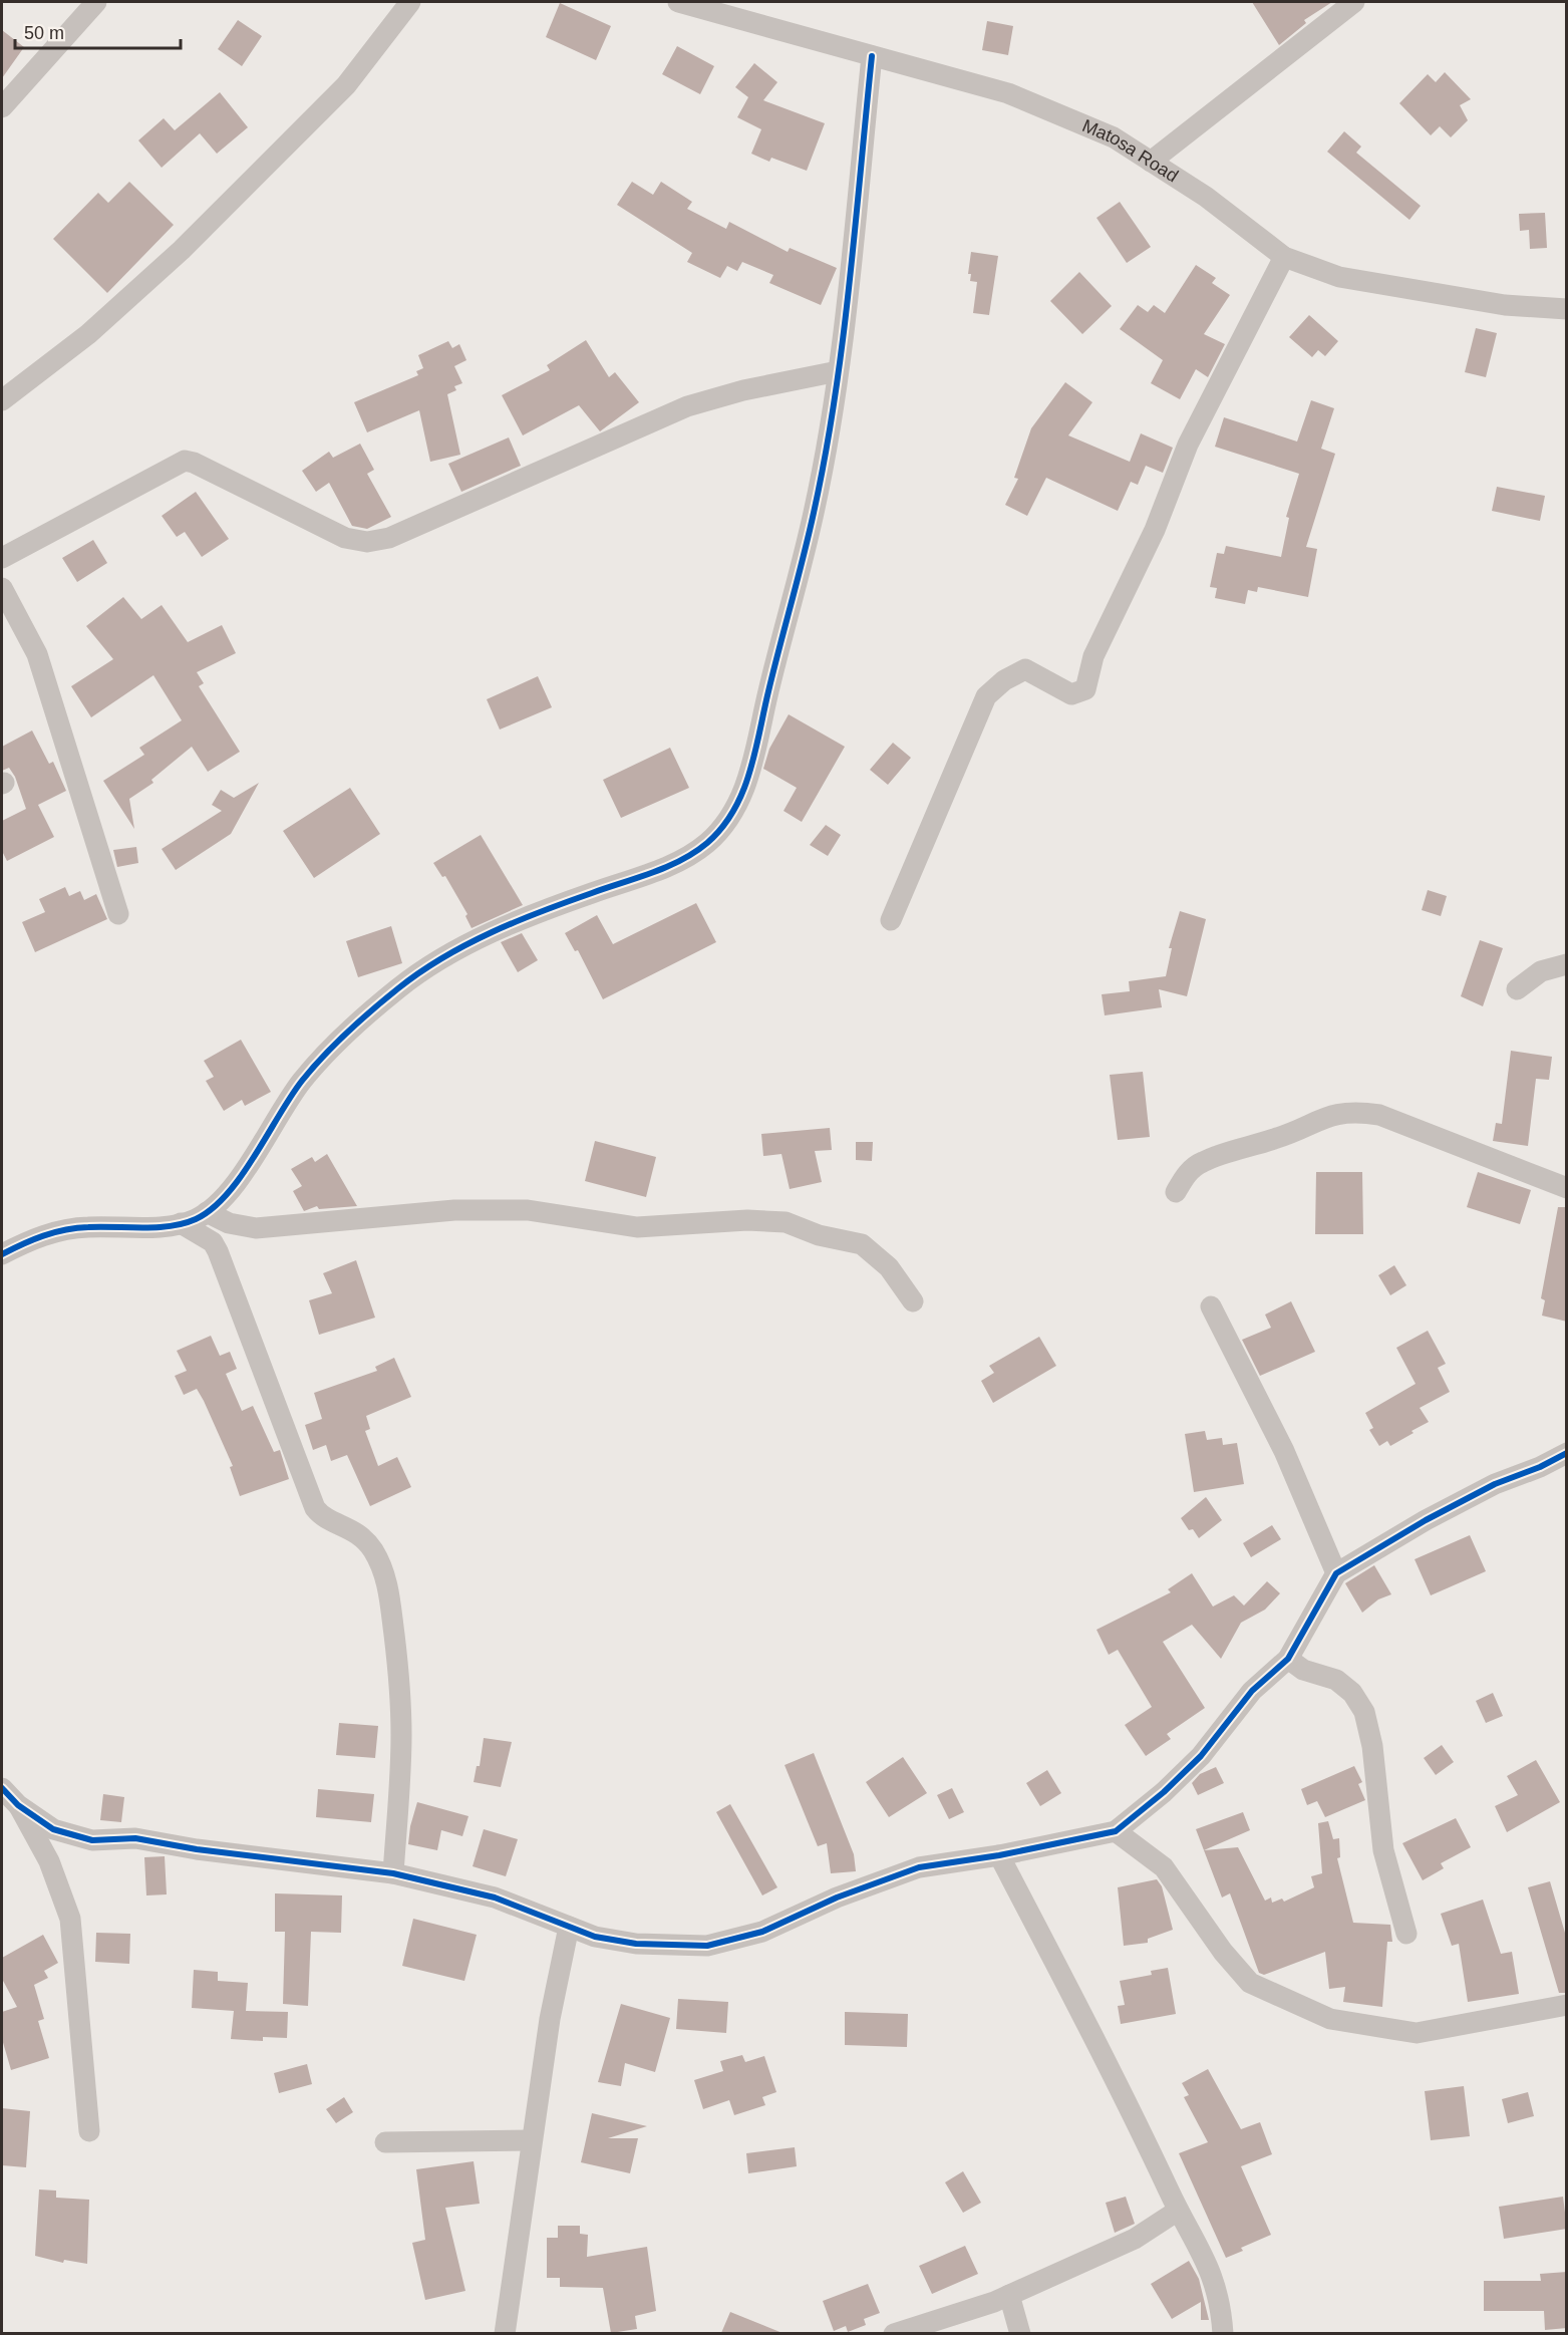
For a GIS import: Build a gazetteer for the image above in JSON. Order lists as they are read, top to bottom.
{
  "streets": {
    "street": ["Matosa Road"]
  },
  "scale_bar": "50 m"
}
